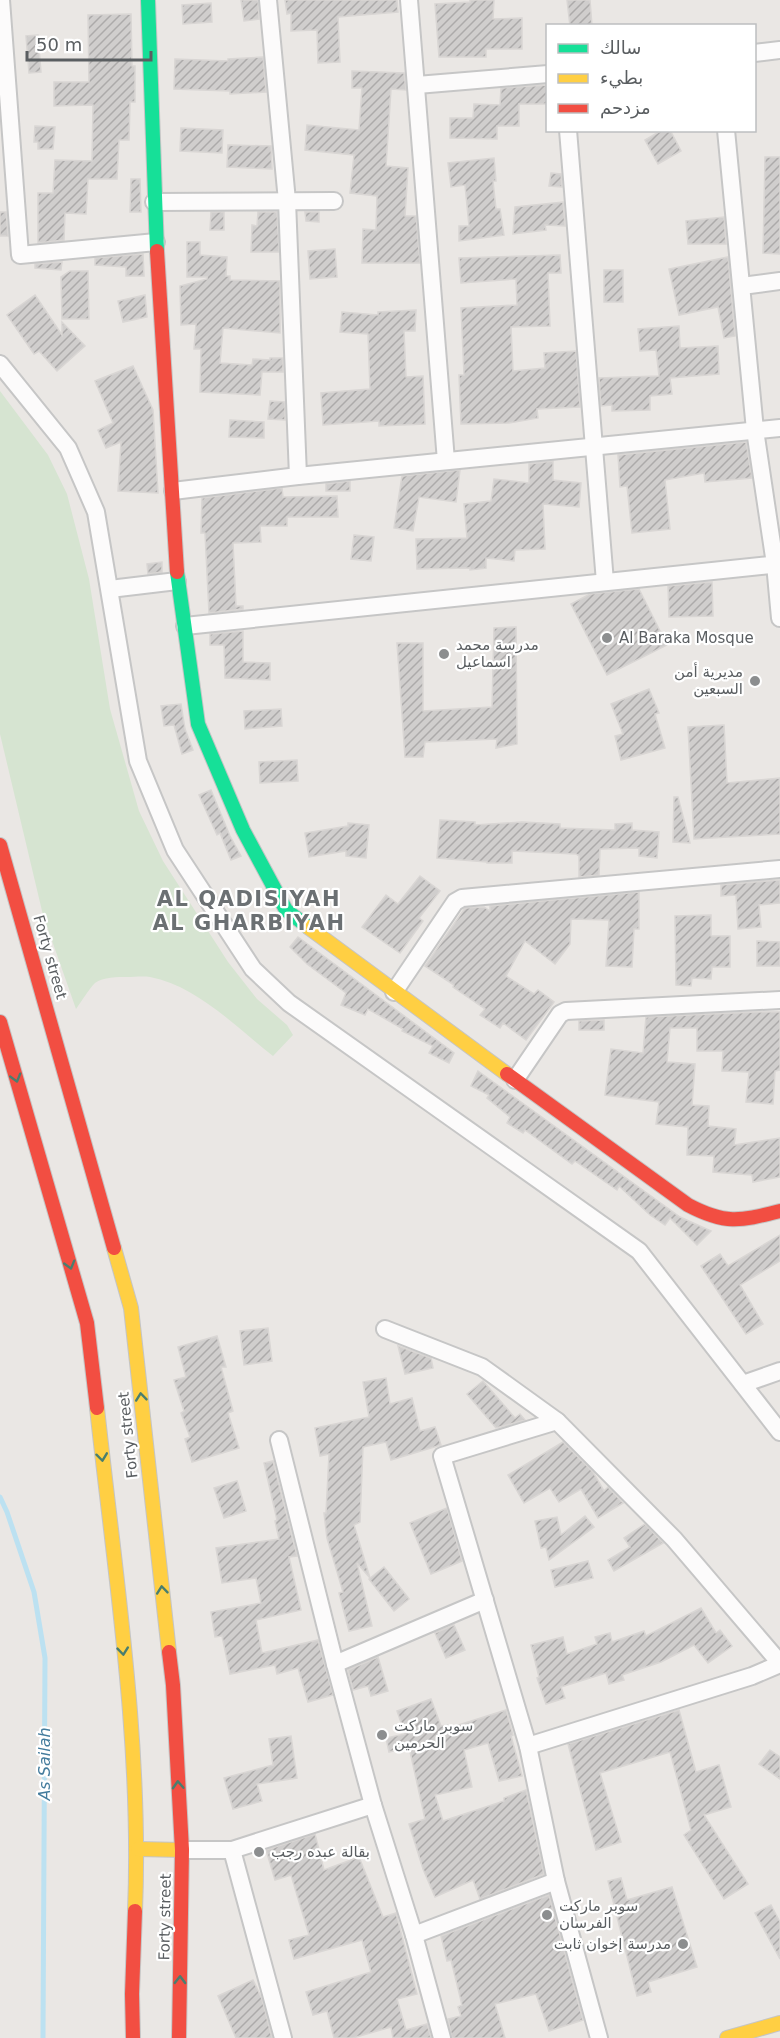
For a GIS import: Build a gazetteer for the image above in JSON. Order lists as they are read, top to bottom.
{
  "streets": {
    "main road": ["Forty street"]
  },
  "districts": ["AL QADISIYAH AL GHARBIYAH"],
  "water": ["As Sailah"],
  "places": [
    "Al Baraka Mosque",
    "مدرسة محمد اسماعيل",
    "مديرية أمن السبعين",
    "سوبر ماركت الحرمين",
    "بقالة عبده رجب",
    "سوبر ماركت الفرسان",
    "مدرسة إخوان ثابت"
  ],
  "legend": ["سالك", "بطيء", "مزدحم"],
  "scale_bar": "50 m"
}
